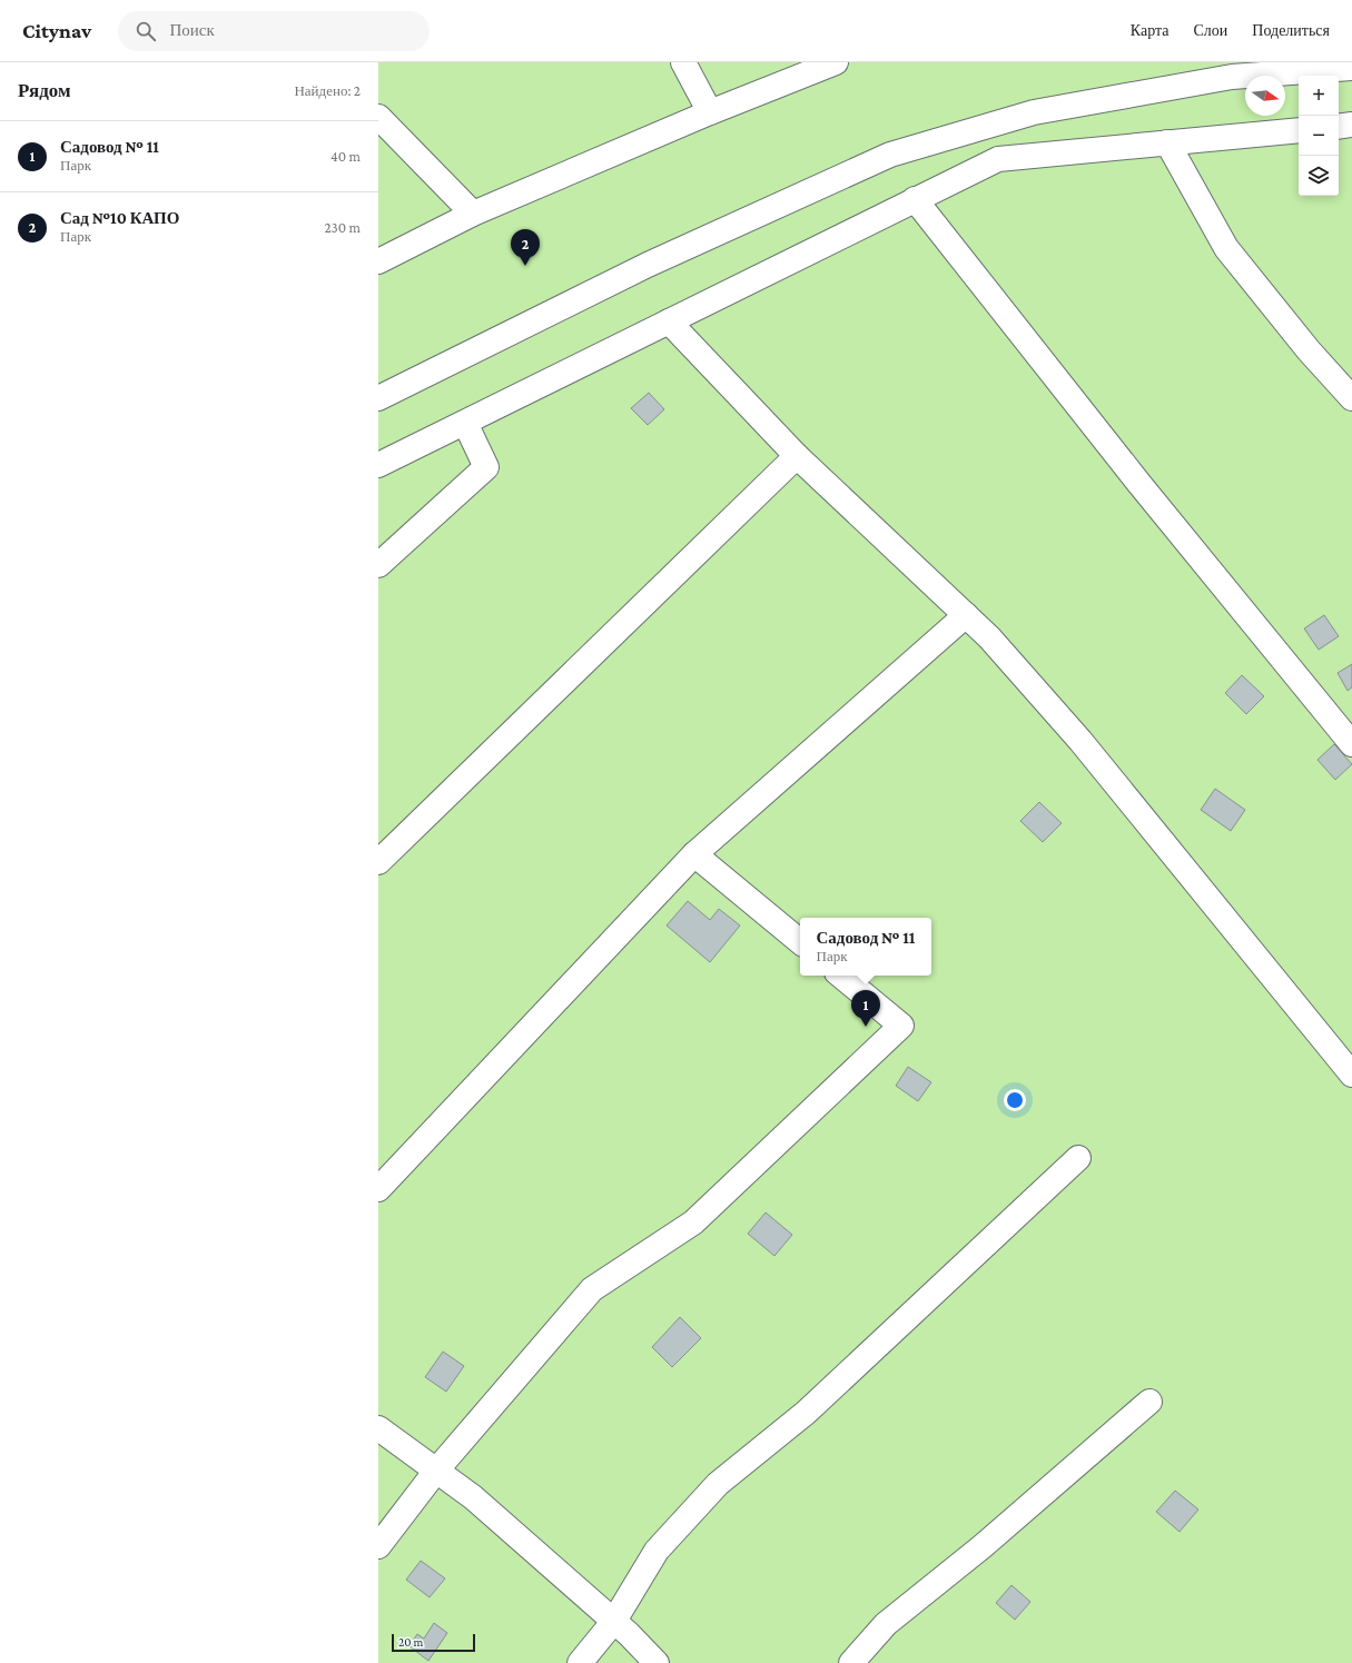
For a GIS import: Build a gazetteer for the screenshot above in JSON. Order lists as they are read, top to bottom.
{
  "scale_bar": "20 m",
  "north": "right",
  "page": {
    "header": "Citynav",
    "search": "Поиск",
    "nav": ["Карта", "Слои", "Поделиться"],
    "heading": ["Рядом", "Найдено: 2"],
    "map_buttons": ["+", "−"],
    "list": [
      {
        "mark": "1",
        "name": "Садовод № 11",
        "note": "Парк",
        "value": "40 m"
      },
      {
        "mark": "2",
        "name": "Сад №10 КАПО",
        "note": "Парк",
        "value": "230 m"
      }
    ],
    "pins": ["2", "1"],
    "popup": ["Садовод № 11", "Парк"],
    "scale": "20 m"
  }
}
